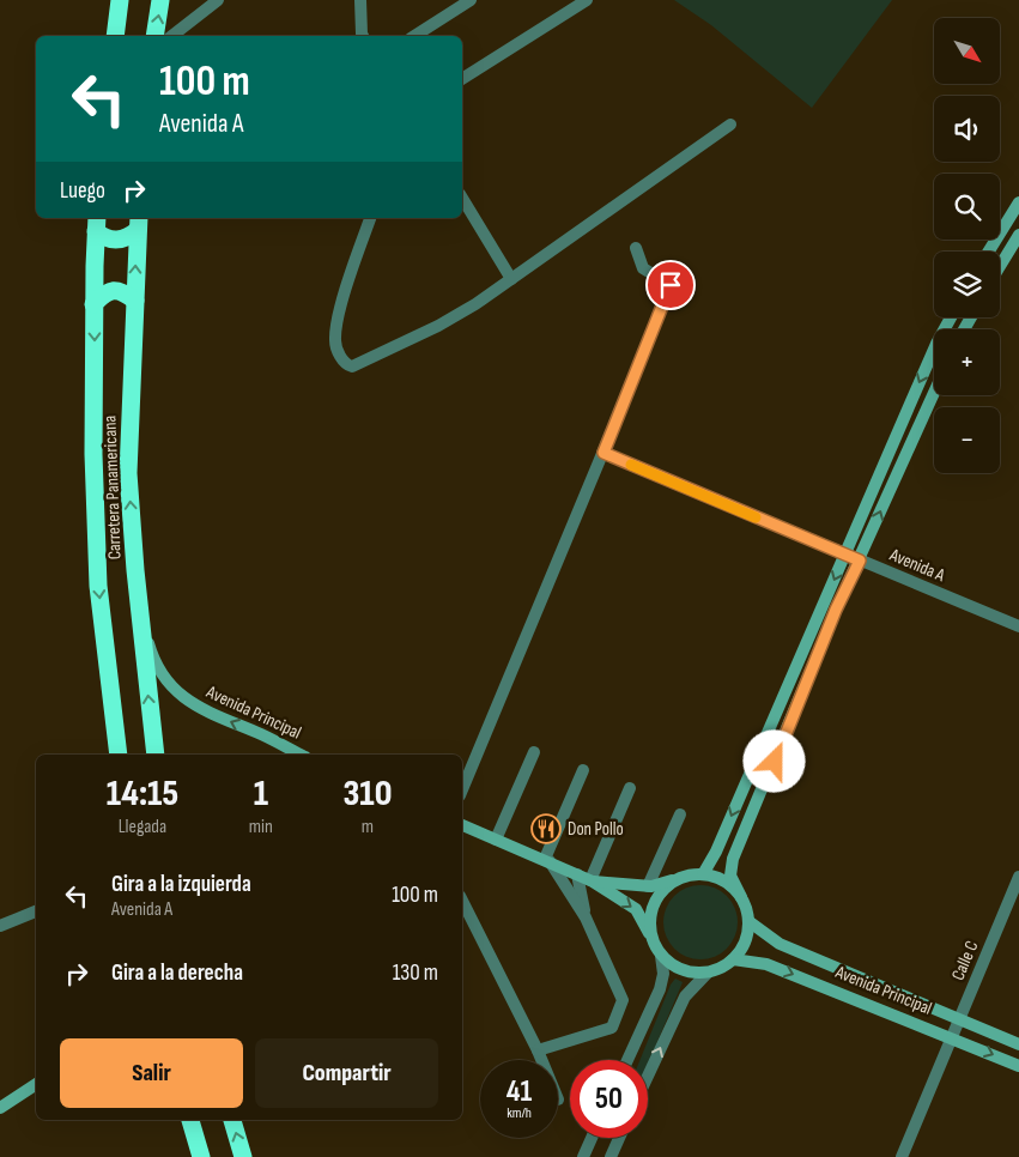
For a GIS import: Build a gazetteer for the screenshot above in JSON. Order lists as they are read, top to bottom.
{
  "streets": {
    "highway": ["Carretera Panamericana"],
    "main road": ["Avenida Principal"],
    "street": ["Avenida A", "Calle C"]
  },
  "crossings": [
    ["Carretera Panamericana", "Avenida Principal"],
    ["Avenida Principal", "Calle C"]
  ],
  "places": {
    "restaurant": ["Don Pollo"]
  },
  "north": "bottom right",
  "page": {
    "map_buttons": ["+", "−"],
    "turn": ["100 m", "Avenida A"],
    "then": "Luego",
    "eta": [
      "14:15",
      "Llegada",
      "1",
      "min",
      "310",
      "m"
    ],
    "list": [
      {
        "name": "Gira a la izquierda",
        "note": "Avenida A",
        "value": "100 m"
      },
      {
        "name": "Gira a la derecha",
        "value": "130 m"
      }
    ],
    "buttons": ["Salir", "Compartir"],
    "speed": "41 km/h",
    "limit": "50"
  }
}
